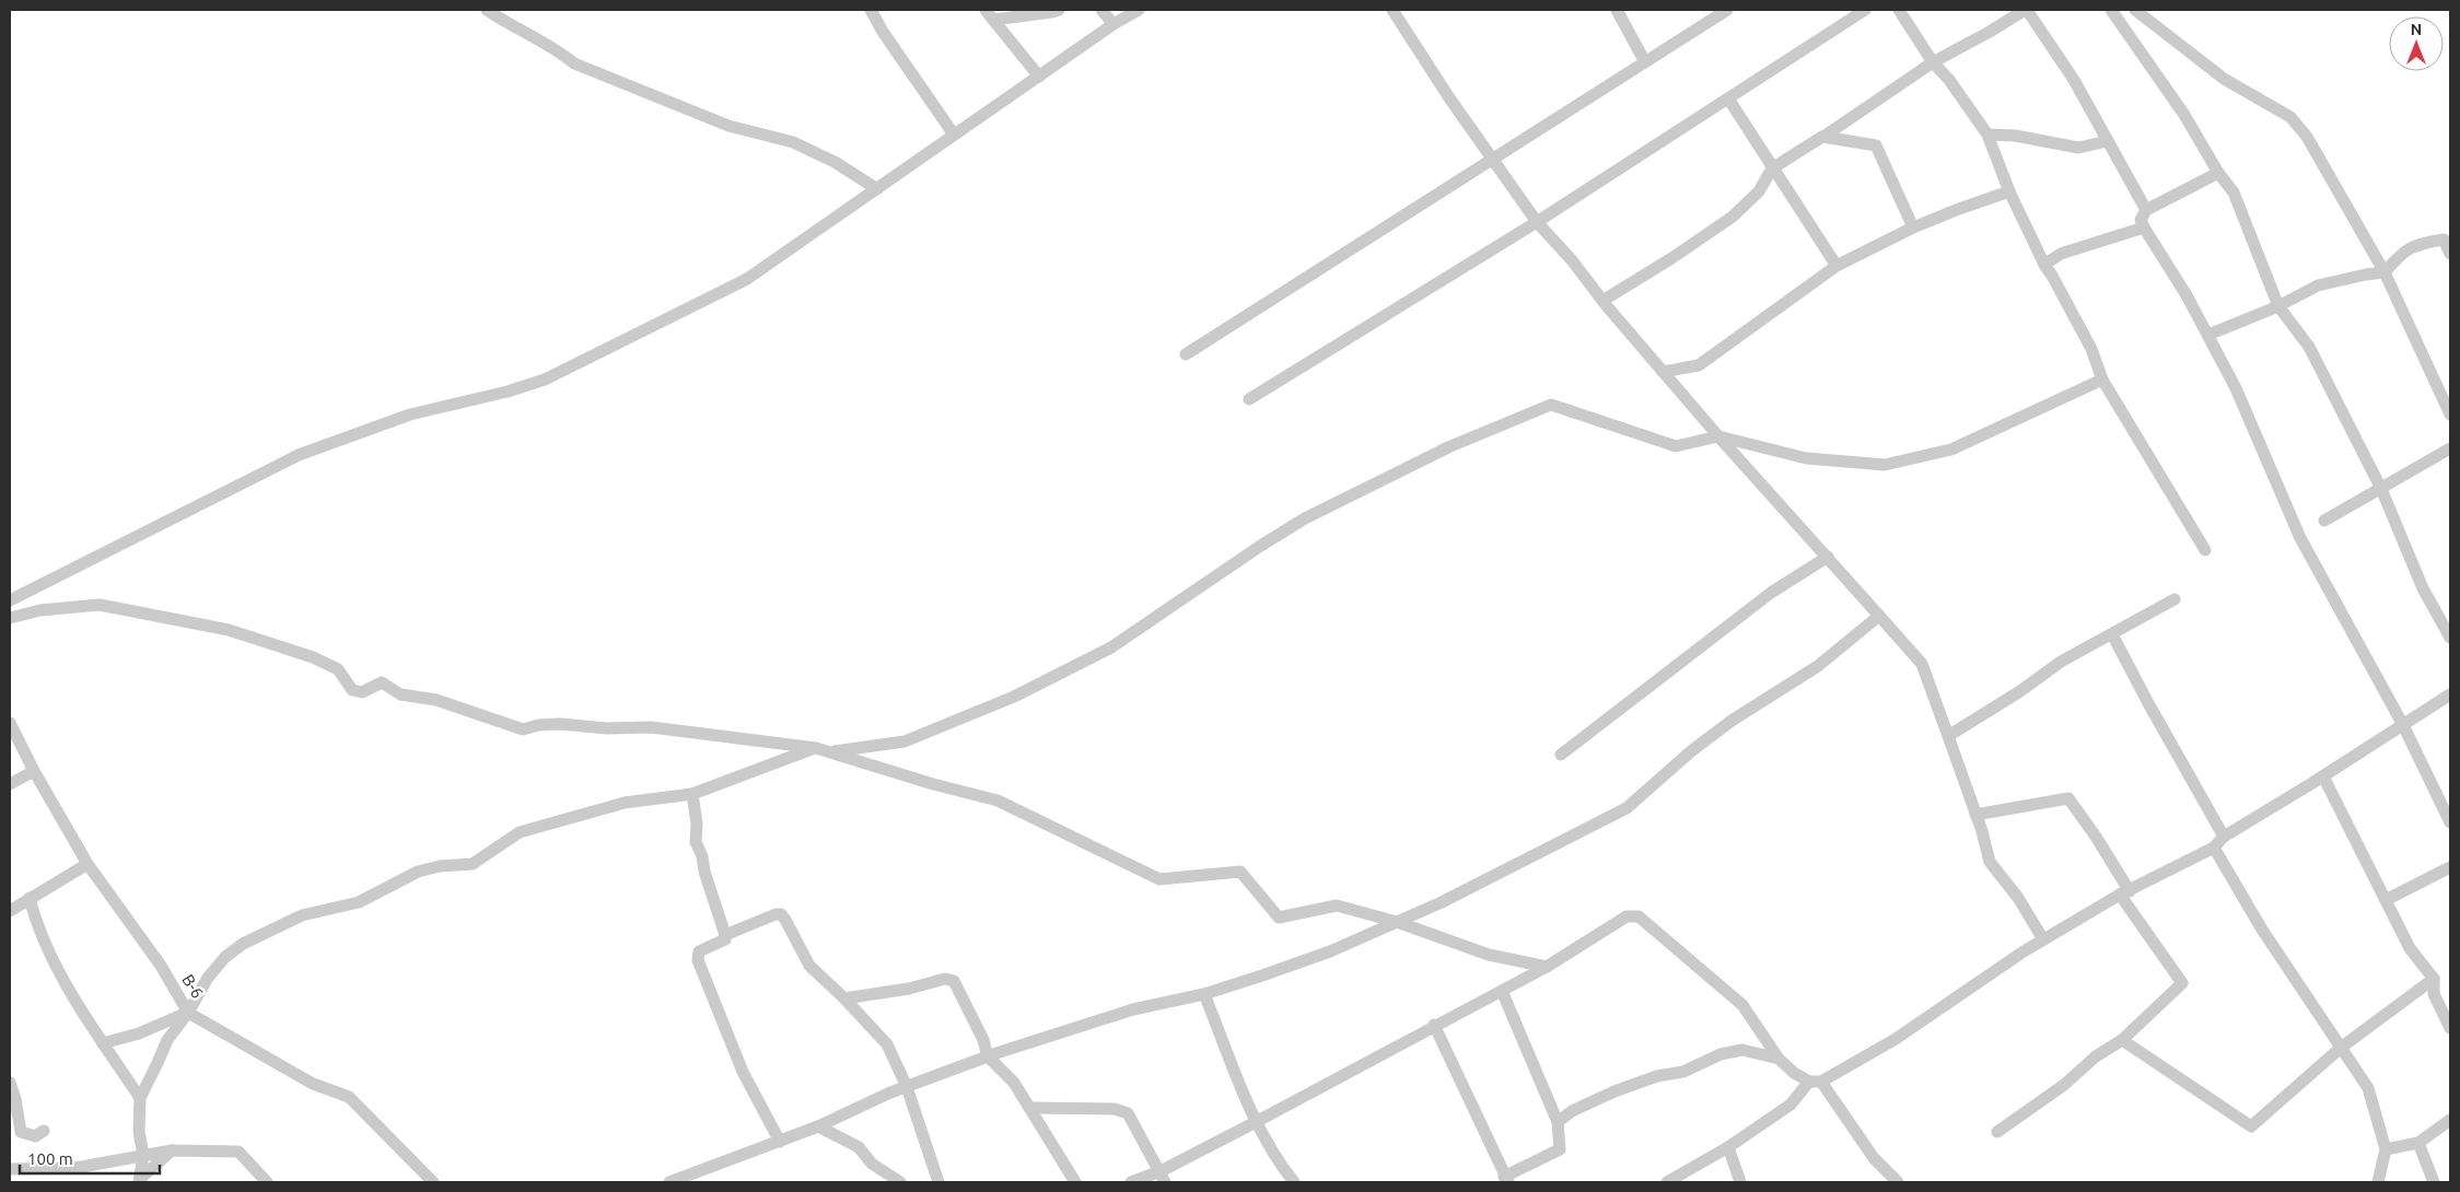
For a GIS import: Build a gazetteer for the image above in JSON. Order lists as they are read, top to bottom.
{
  "streets": {
    "street": ["B-6"]
  },
  "scale_bar": "100 m",
  "north": "top"
}
